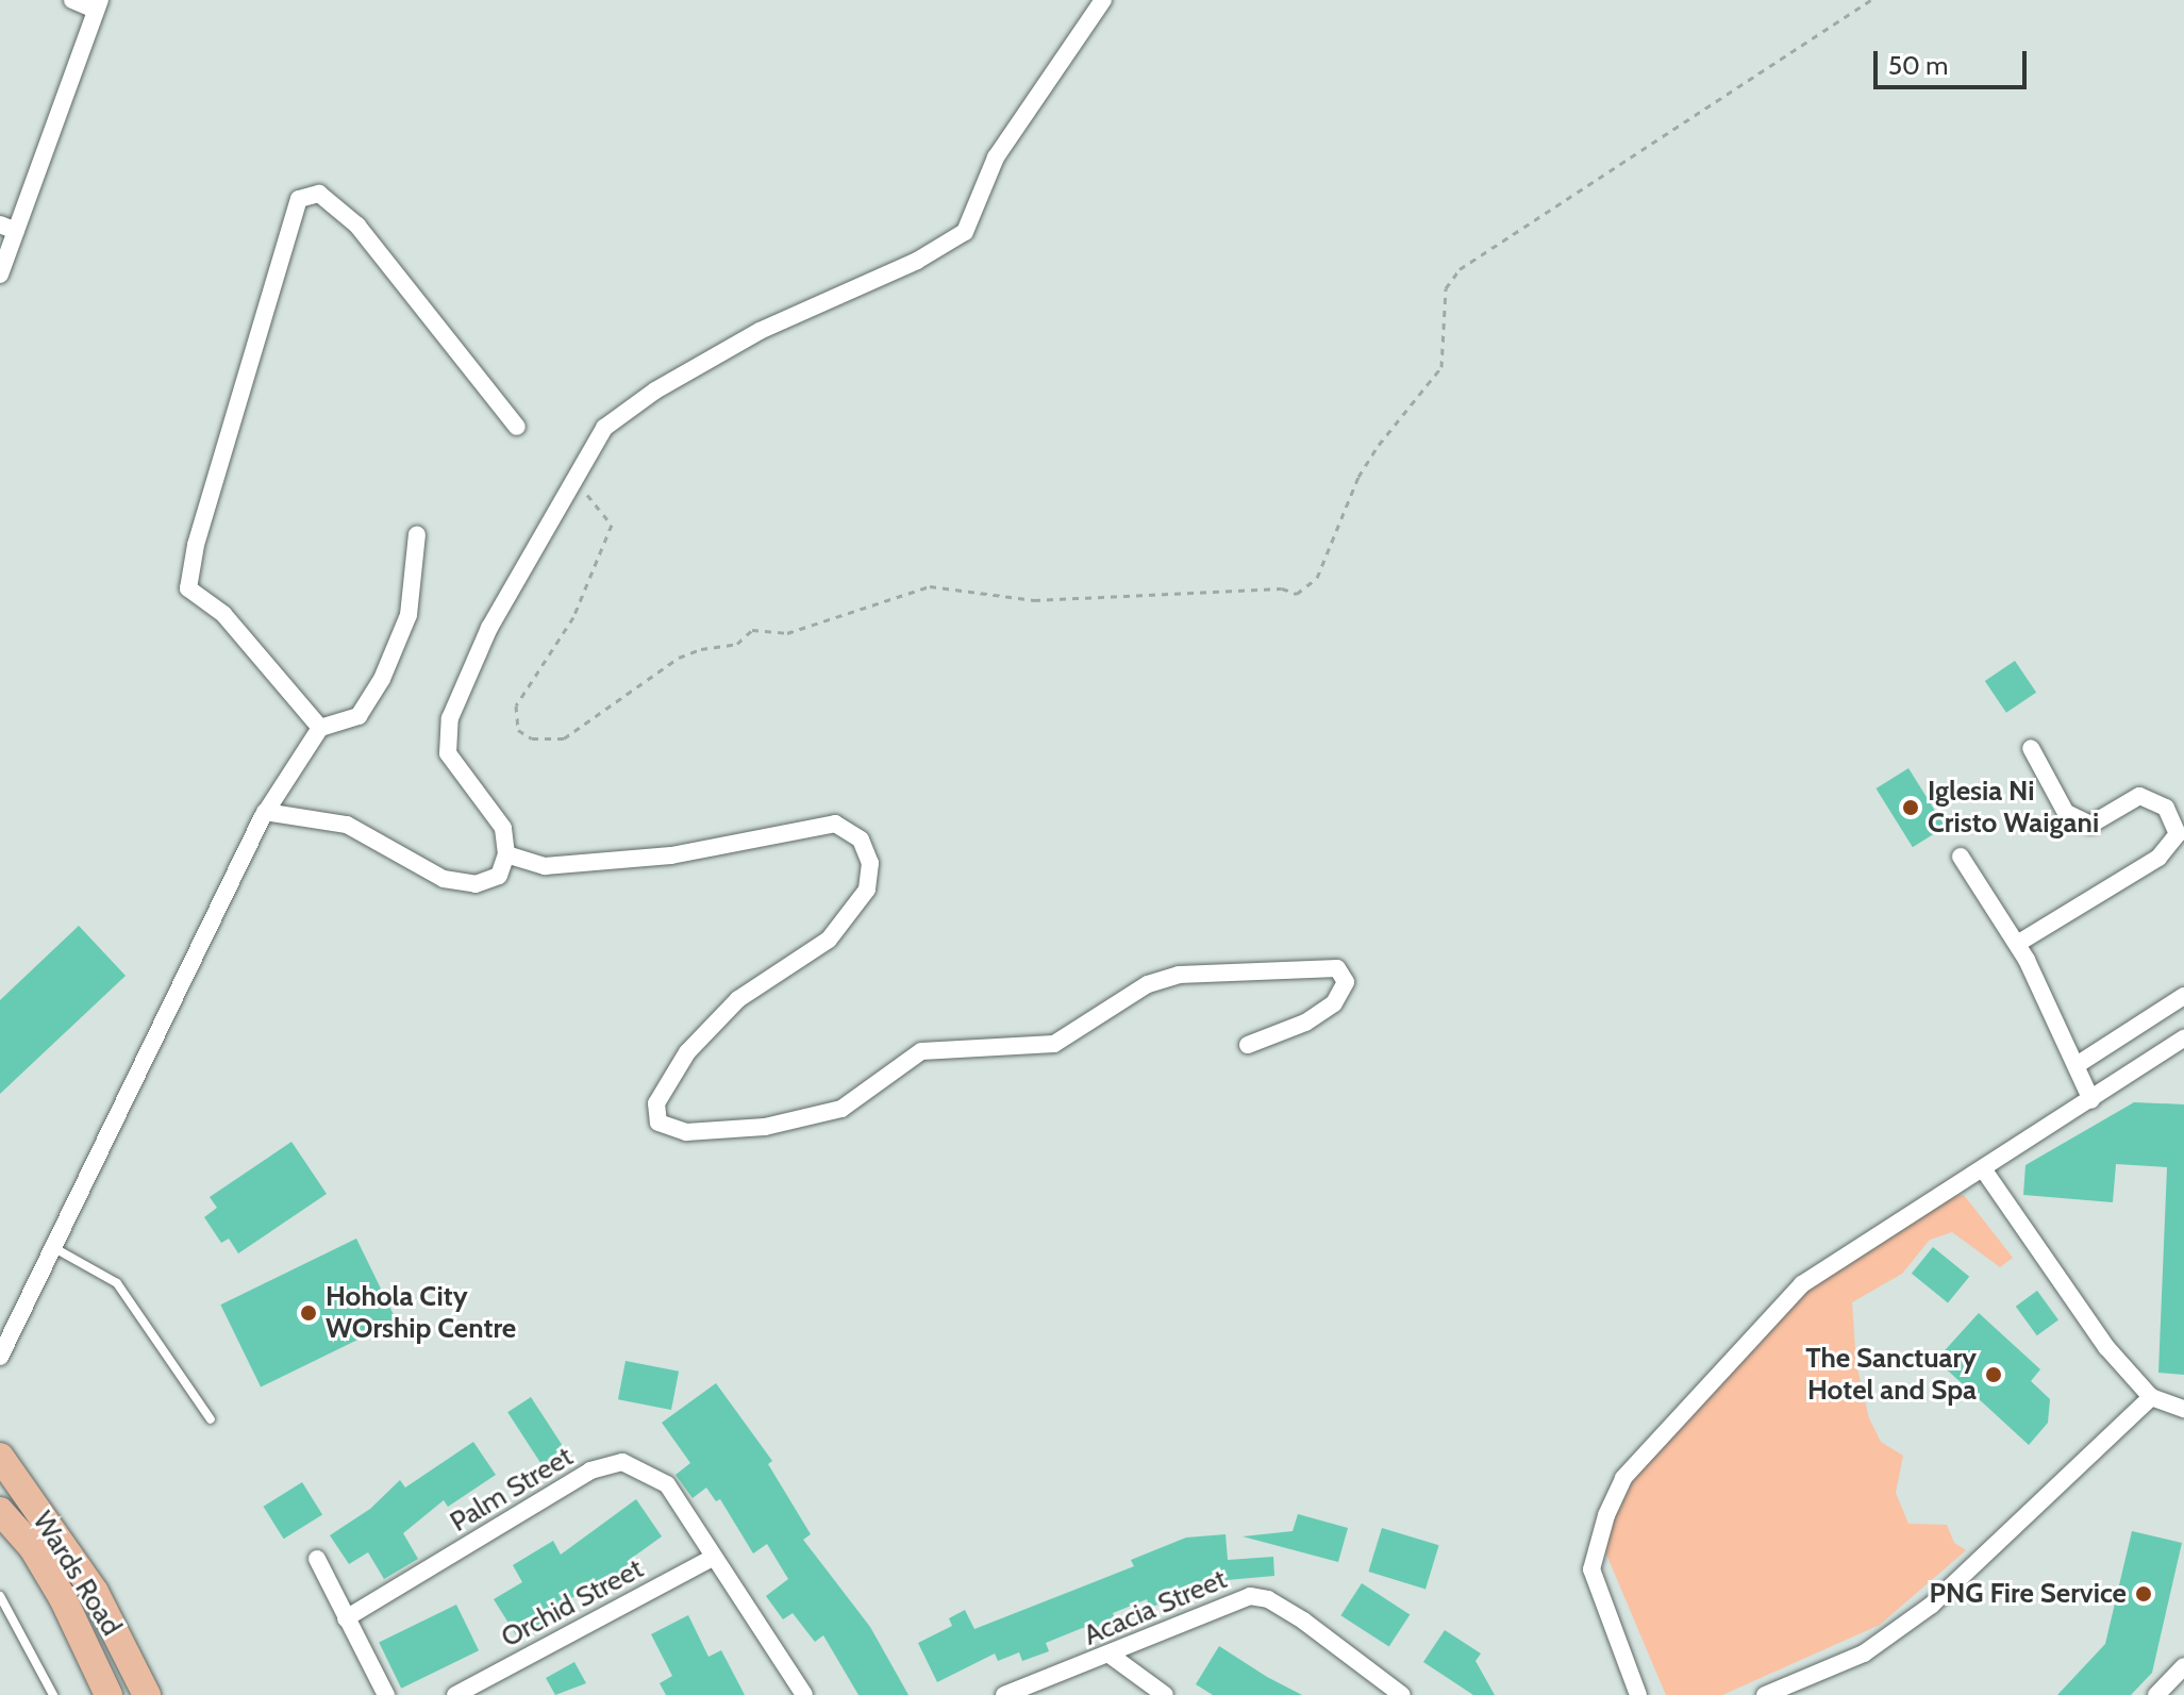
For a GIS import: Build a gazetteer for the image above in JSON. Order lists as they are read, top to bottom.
{
  "streets": {
    "main road": ["Wards Road"],
    "street": ["Palm Street", "Orchid Street", "Acacia Street"]
  },
  "crossings": [
    ["Palm Street", "Orchid Street"]
  ],
  "places": [
    "Iglesia Ni Cristo Waigani",
    "Hohola City WOrship Centre",
    "The Sanctuary Hotel and Spa",
    "PNG Fire Service"
  ],
  "scale_bar": "50 m"
}
